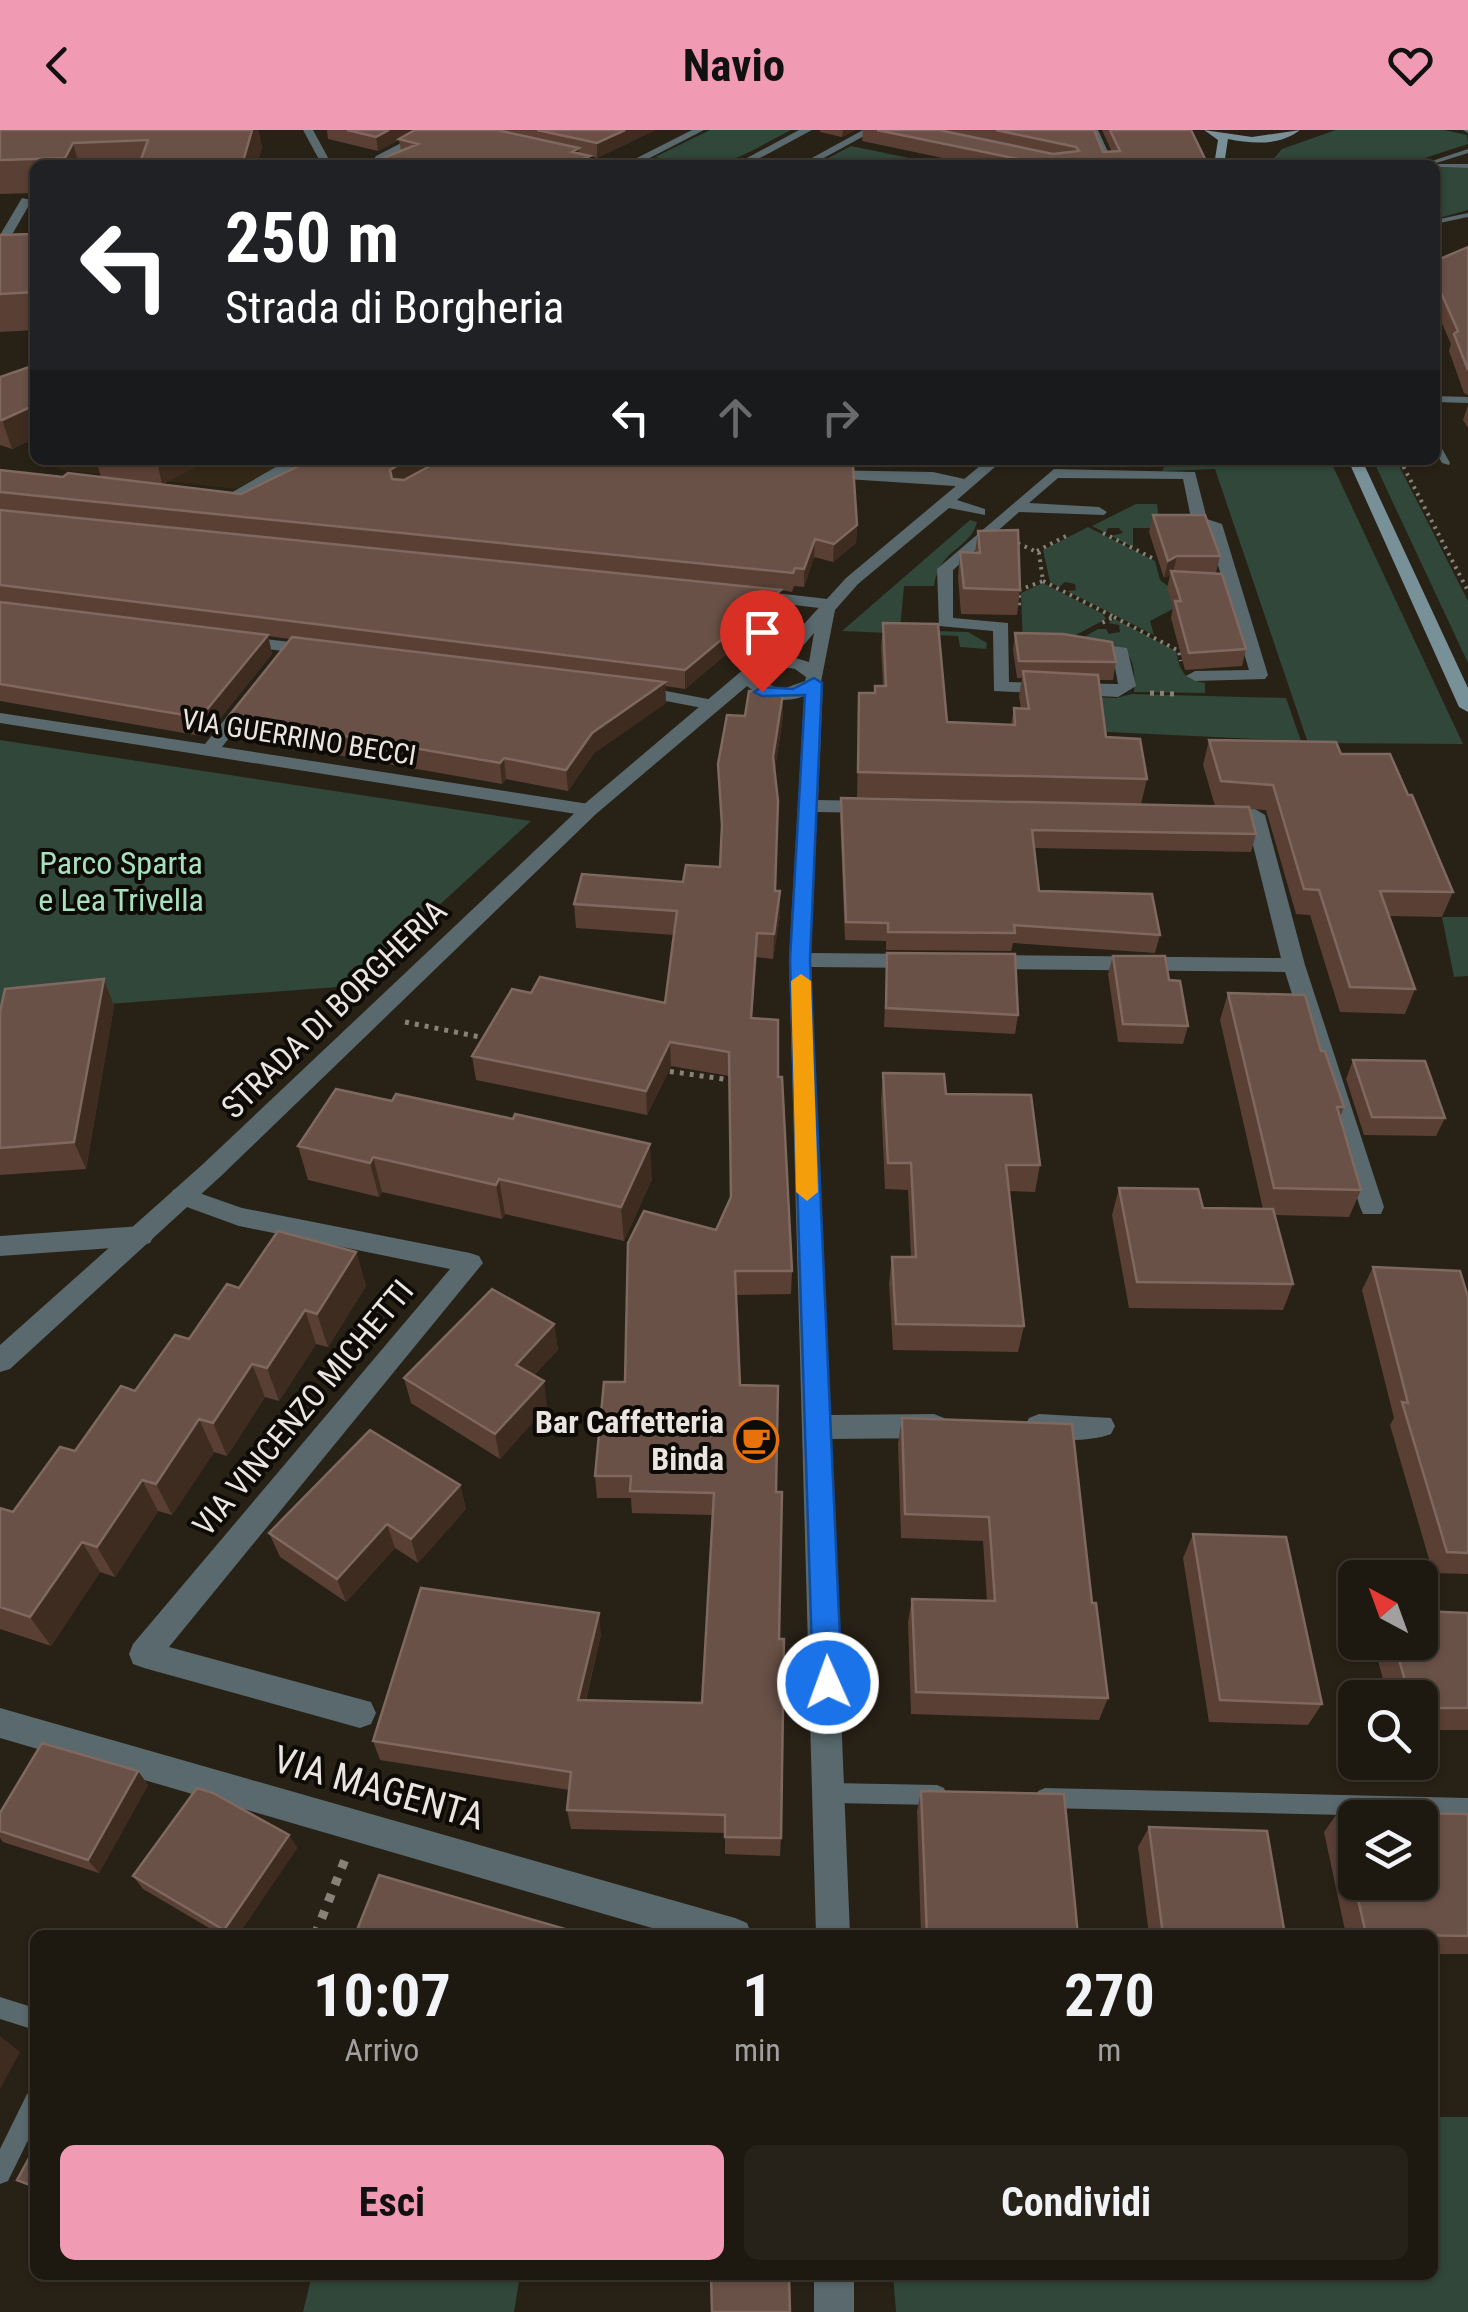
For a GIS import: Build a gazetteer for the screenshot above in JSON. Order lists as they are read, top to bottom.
{
  "streets": {
    "street": [
      "VIA GUERRINO BECCI",
      "STRADA DI BORGHERIA",
      "VIA VINCENZO MICHETTI",
      "VIA MAGENTA"
    ]
  },
  "crossings": [
    ["VIA GUERRINO BECCI", "STRADA DI BORGHERIA"],
    ["STRADA DI BORGHERIA", "VIA VINCENZO MICHETTI"]
  ],
  "parks": ["Parco Sparta e Lea Trivella"],
  "places": {
    "cafe": ["Bar Caffetteria Binda"]
  },
  "north": "top left",
  "page": {
    "header": "Navio",
    "turn": ["250 m", "Strada di Borgheria"],
    "eta": [
      "10:07",
      "Arrivo",
      "1",
      "min",
      "270",
      "m"
    ],
    "buttons": ["Esci", "Condividi"]
  }
}
